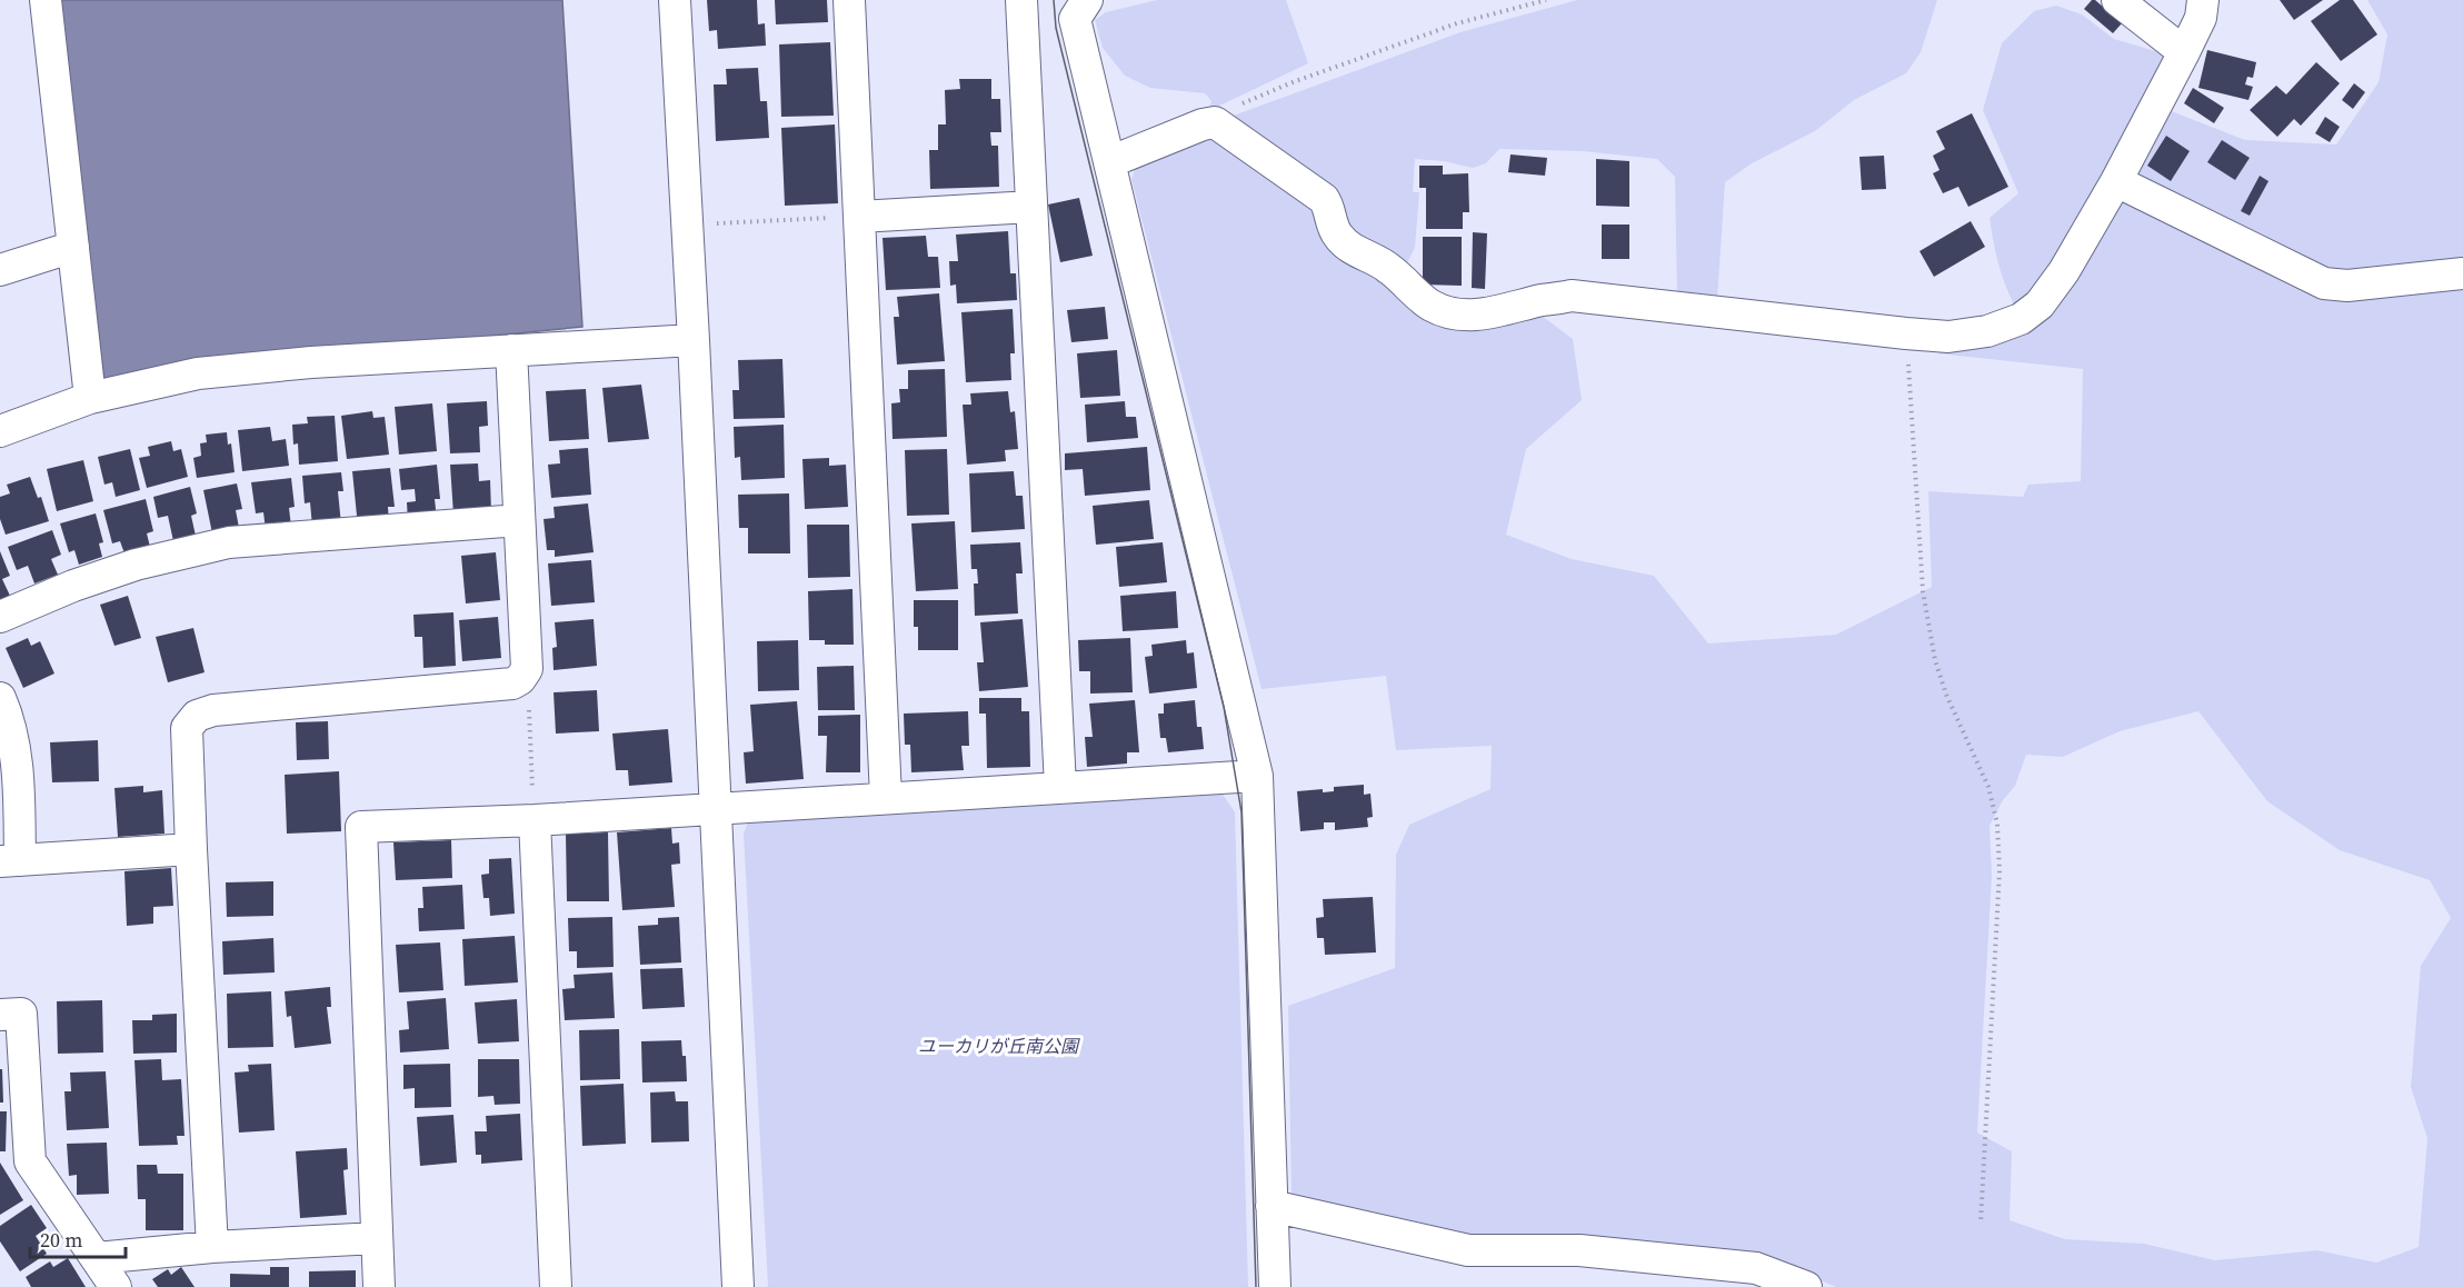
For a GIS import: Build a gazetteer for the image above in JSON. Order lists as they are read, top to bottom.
{
  "parks": ["ユーカリが丘南公園"],
  "scale_bar": "20 m"
}
